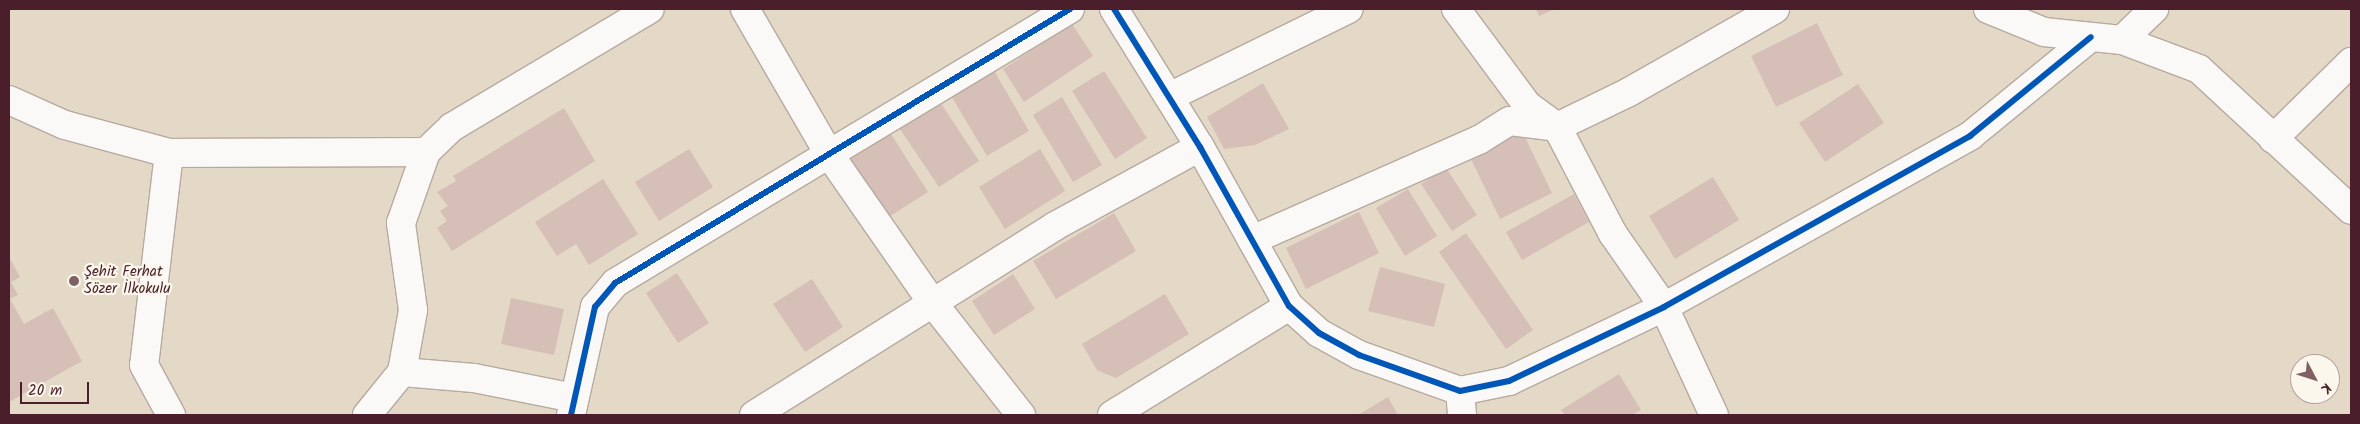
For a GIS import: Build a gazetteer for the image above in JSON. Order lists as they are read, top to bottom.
{
  "places": ["Şehit Ferhat Sözer İlkokulu"],
  "scale_bar": "20 m",
  "north": "bottom right"
}
